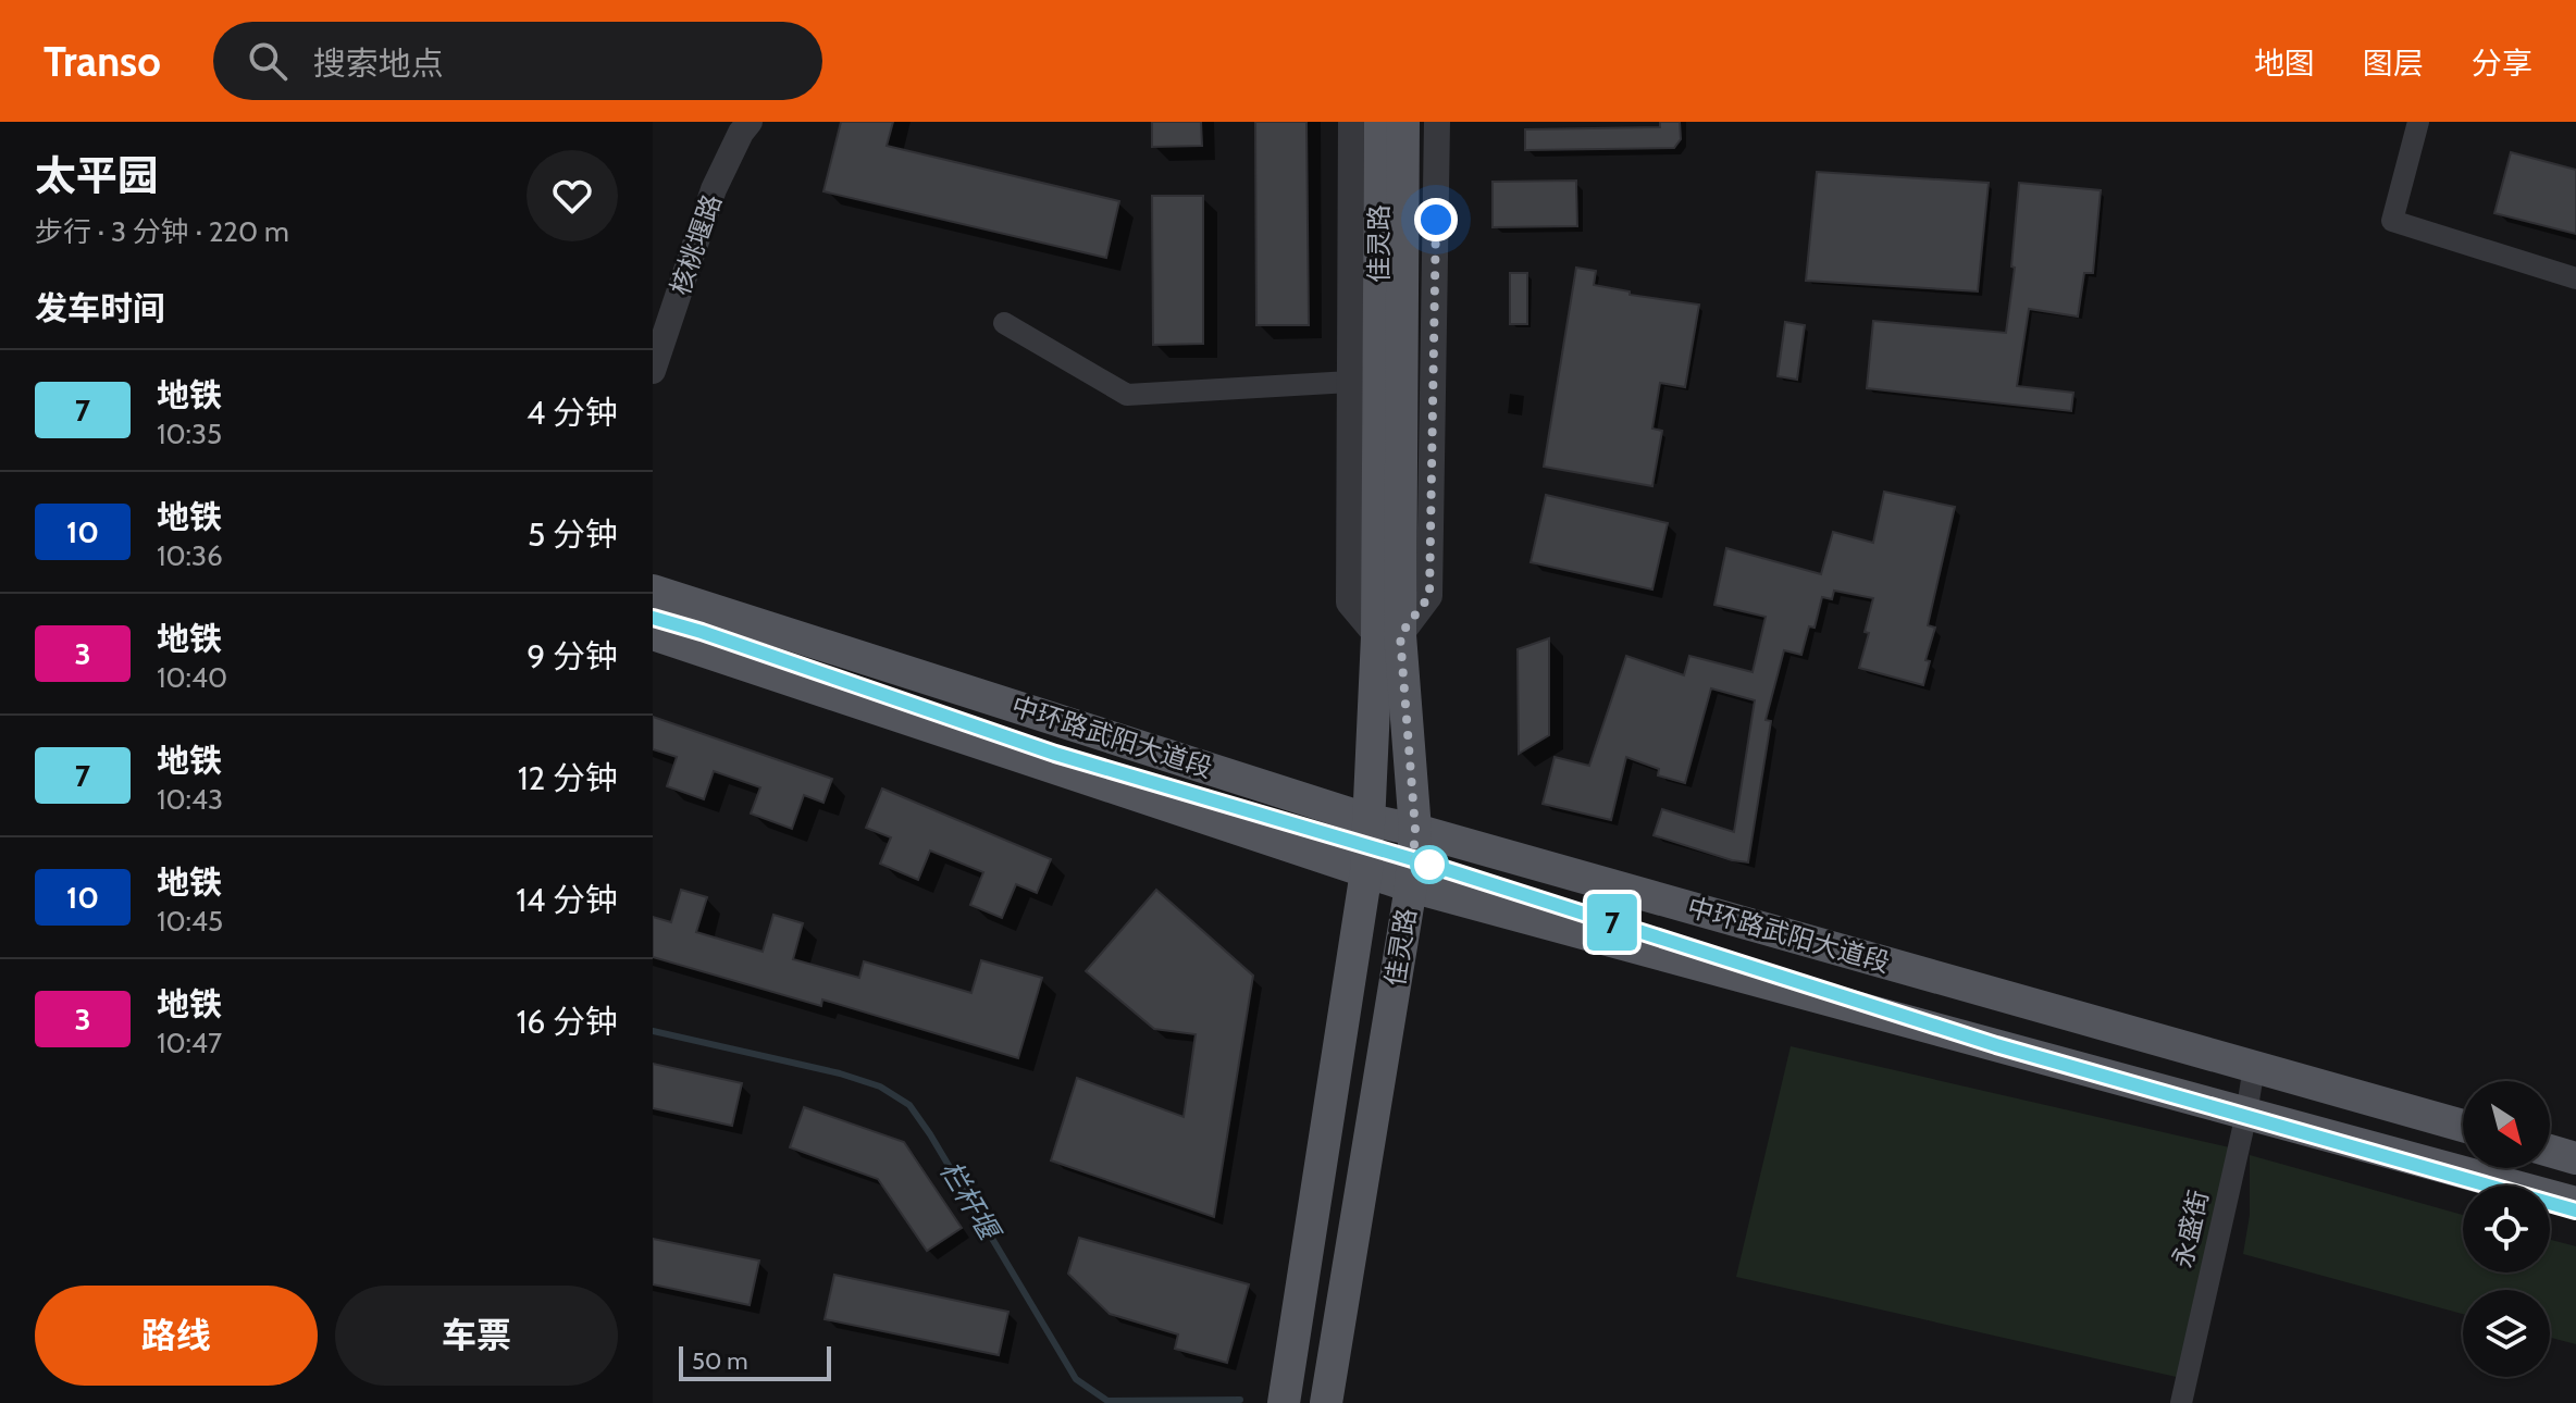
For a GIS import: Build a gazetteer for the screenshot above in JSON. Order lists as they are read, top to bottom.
{
  "streets": {
    "main road": ["佳灵路", "中环路武阳大道段"],
    "street": ["核桃堰路", "永盛街"]
  },
  "crossings": [
    ["佳灵路", "中环路武阳大道段"],
    ["中环路武阳大道段", "永盛街"]
  ],
  "water": ["栏杆堰"],
  "lines": ["metro line 7"],
  "scale_bar": "50 m",
  "north": "bottom right",
  "page": {
    "header": "Transo",
    "search": "搜索地点",
    "nav": ["地图", "图层", "分享"],
    "heading": [
      ["太平园", "步行 · 3 分钟 · 220 m"],
      "发车时间"
    ],
    "on_map": "7",
    "list": [
      {
        "mark": "7",
        "name": "地铁",
        "note": "10:35",
        "value": "4 分钟"
      },
      {
        "mark": "10",
        "name": "地铁",
        "note": "10:36",
        "value": "5 分钟"
      },
      {
        "mark": "3",
        "name": "地铁",
        "note": "10:40",
        "value": "9 分钟"
      },
      {
        "mark": "7",
        "name": "地铁",
        "note": "10:43",
        "value": "12 分钟"
      },
      {
        "mark": "10",
        "name": "地铁",
        "note": "10:45",
        "value": "14 分钟"
      },
      {
        "mark": "3",
        "name": "地铁",
        "note": "10:47",
        "value": "16 分钟"
      }
    ],
    "buttons": ["路线", "车票"],
    "scale": "50 m"
  }
}
